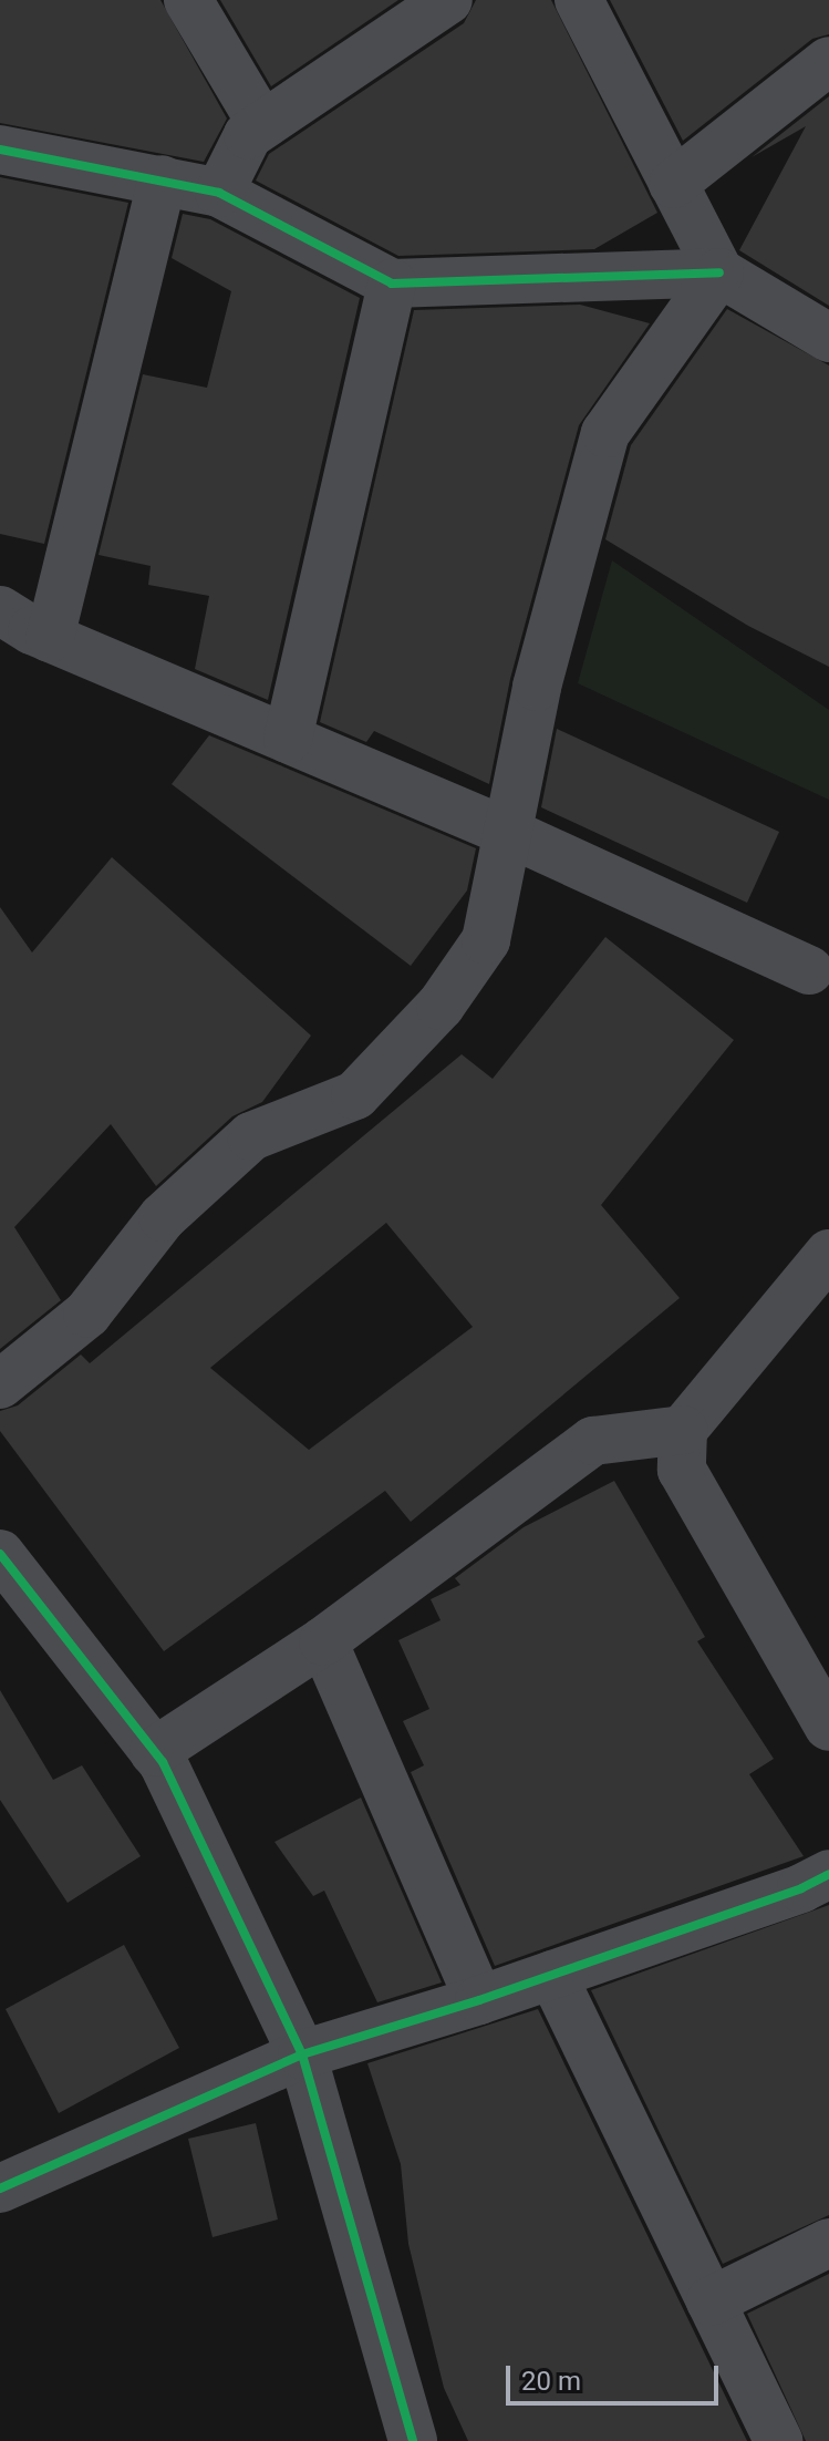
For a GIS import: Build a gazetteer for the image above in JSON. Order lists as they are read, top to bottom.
{
  "scale_bar": "20 m"
}
